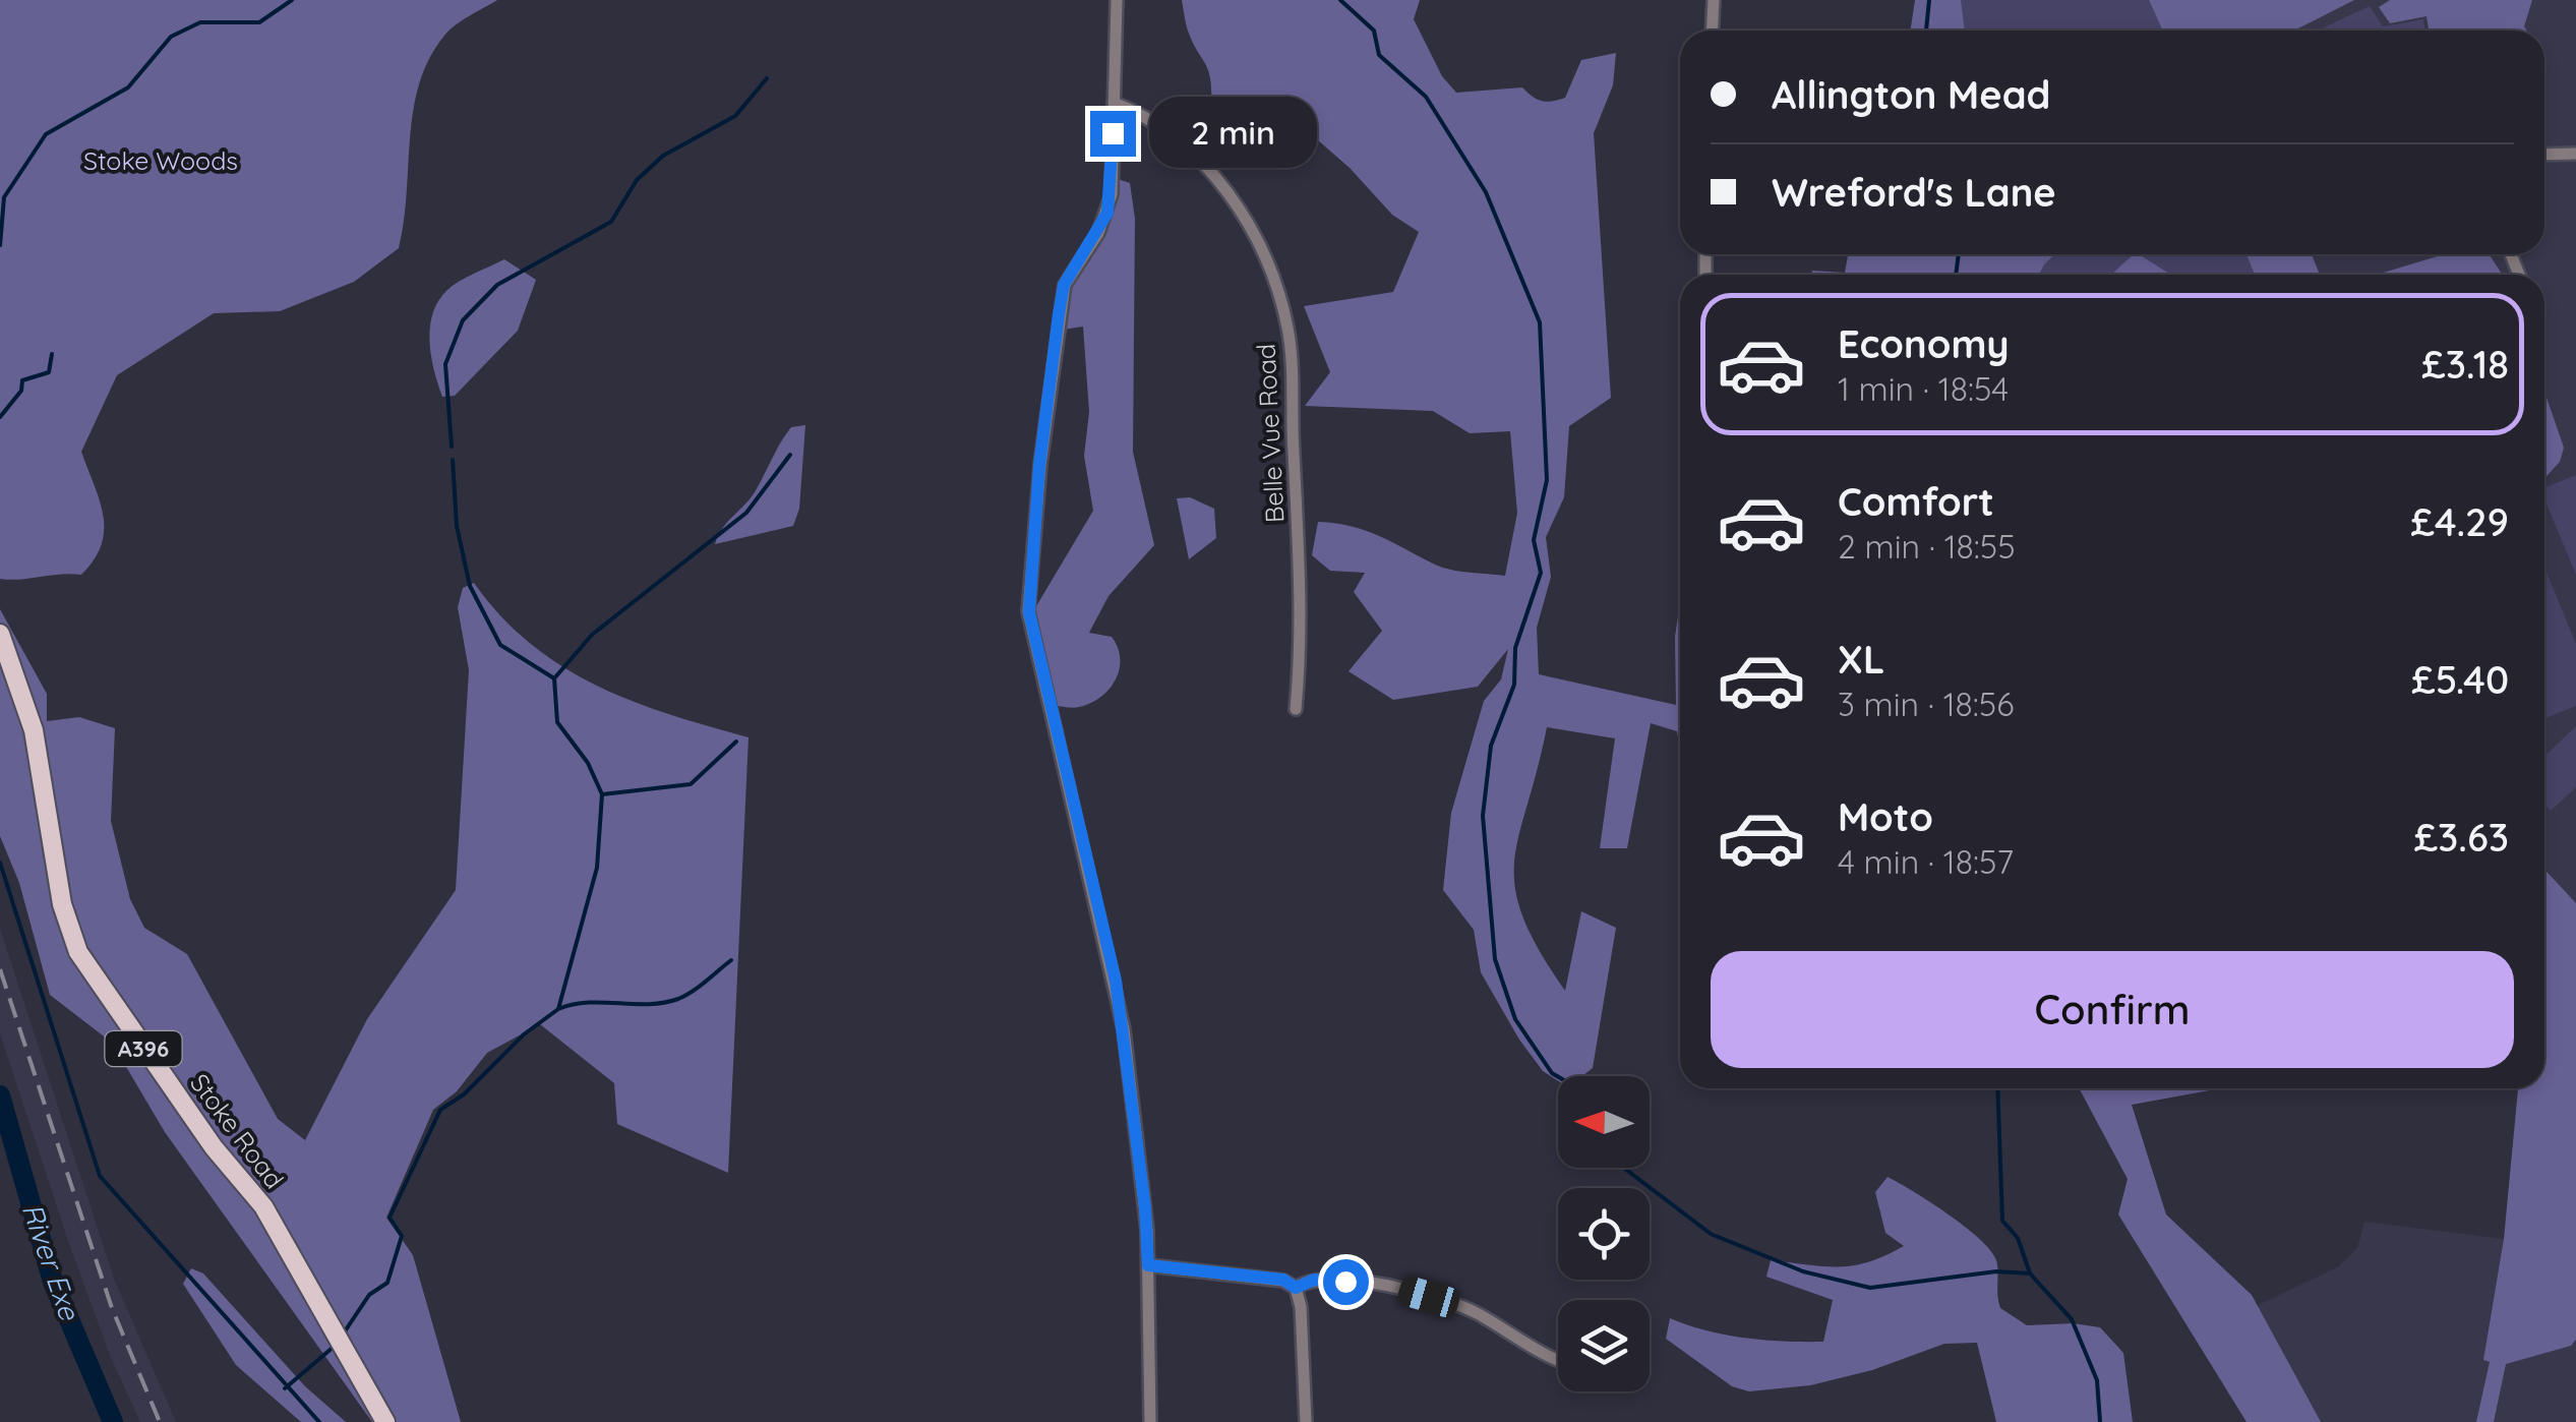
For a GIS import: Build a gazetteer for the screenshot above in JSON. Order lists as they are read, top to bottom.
{
  "streets": {
    "main road": ["A396", "Stoke Road"],
    "street": ["Belle Vue Road"]
  },
  "water": ["River Exe"],
  "parks": ["Stoke Woods"],
  "north": "left",
  "page": {
    "banner": ["Allington Mead", "Wreford's Lane"],
    "bubble": "2 min",
    "list": [
      {
        "name": "Economy",
        "note": "1 min · 18:54",
        "value": "£3.18"
      },
      {
        "name": "Comfort",
        "note": "2 min · 18:55",
        "value": "£4.29"
      },
      {
        "name": "XL",
        "note": "3 min · 18:56",
        "value": "£5.40"
      },
      {
        "name": "Moto",
        "note": "4 min · 18:57",
        "value": "£3.63"
      }
    ],
    "buttons": "Confirm"
  }
}
